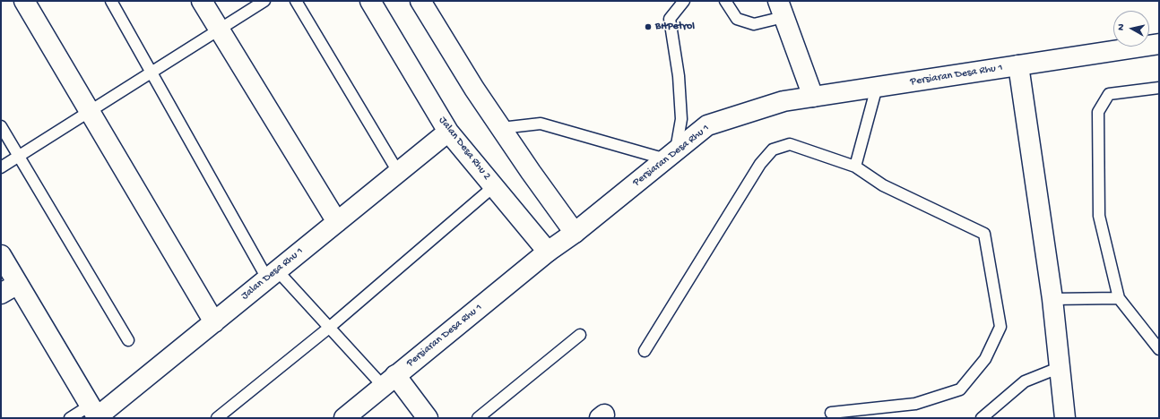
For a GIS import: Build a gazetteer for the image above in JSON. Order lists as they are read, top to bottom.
{
  "streets": {
    "street": ["Persiaran Desa Rhu 1", "Jalan Desa Rhu 2", "Jalan Desa Rhu 1"]
  },
  "crossings": [
    ["Persiaran Desa Rhu 1", "Jalan Desa Rhu 2"],
    ["Jalan Desa Rhu 2", "Jalan Desa Rhu 1"]
  ],
  "places": ["BHPetrol"],
  "north": "left"
}
